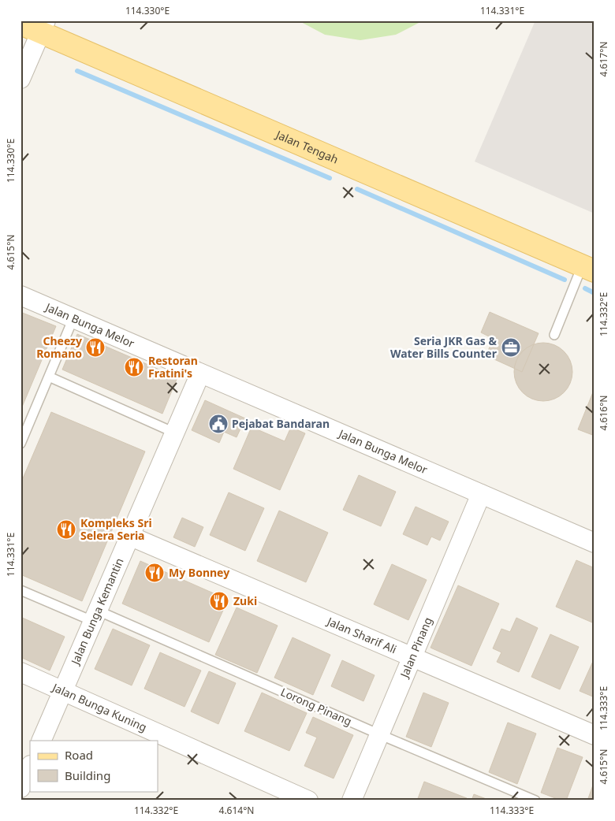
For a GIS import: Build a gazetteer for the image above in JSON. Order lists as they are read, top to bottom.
{
  "streets": {
    "main road": ["Jalan Tengah"],
    "street": [
      "Jalan Bunga Melor",
      "Jalan Bunga Kemantin",
      "Jalan Sharif Ali",
      "Jalan Pinang",
      "Jalan Bunga Kuning"
    ],
    "lane": ["Lorong Pinang"]
  },
  "crossings": [
    ["Jalan Bunga Melor", "Jalan Bunga Kemantin"],
    ["Jalan Bunga Melor", "Jalan Pinang"],
    ["Jalan Bunga Kemantin", "Jalan Sharif Ali"],
    ["Jalan Bunga Kemantin", "Jalan Bunga Kuning"],
    ["Jalan Bunga Kemantin", "Lorong Pinang"],
    ["Jalan Sharif Ali", "Jalan Pinang"],
    ["Jalan Pinang", "Lorong Pinang"]
  ],
  "places": {
    "restaurant": [
      "Cheezy Romano",
      "Restoran Fratini's",
      "Kompleks Sri Selera Seria",
      "My Bonney",
      "Zuki"
    ],
    "office": ["Seria JKR Gas & Water Bills Counter"],
    "public building": ["Pejabat Bandaran"]
  },
  "legend": ["Road", "Building"],
  "coordinates": [
    "114.330°E",
    "114.331°E",
    "4.617°N",
    "4.615°N",
    "114.332°E",
    "4.616°N",
    "114.333°E",
    "4.614°N"
  ]
}
